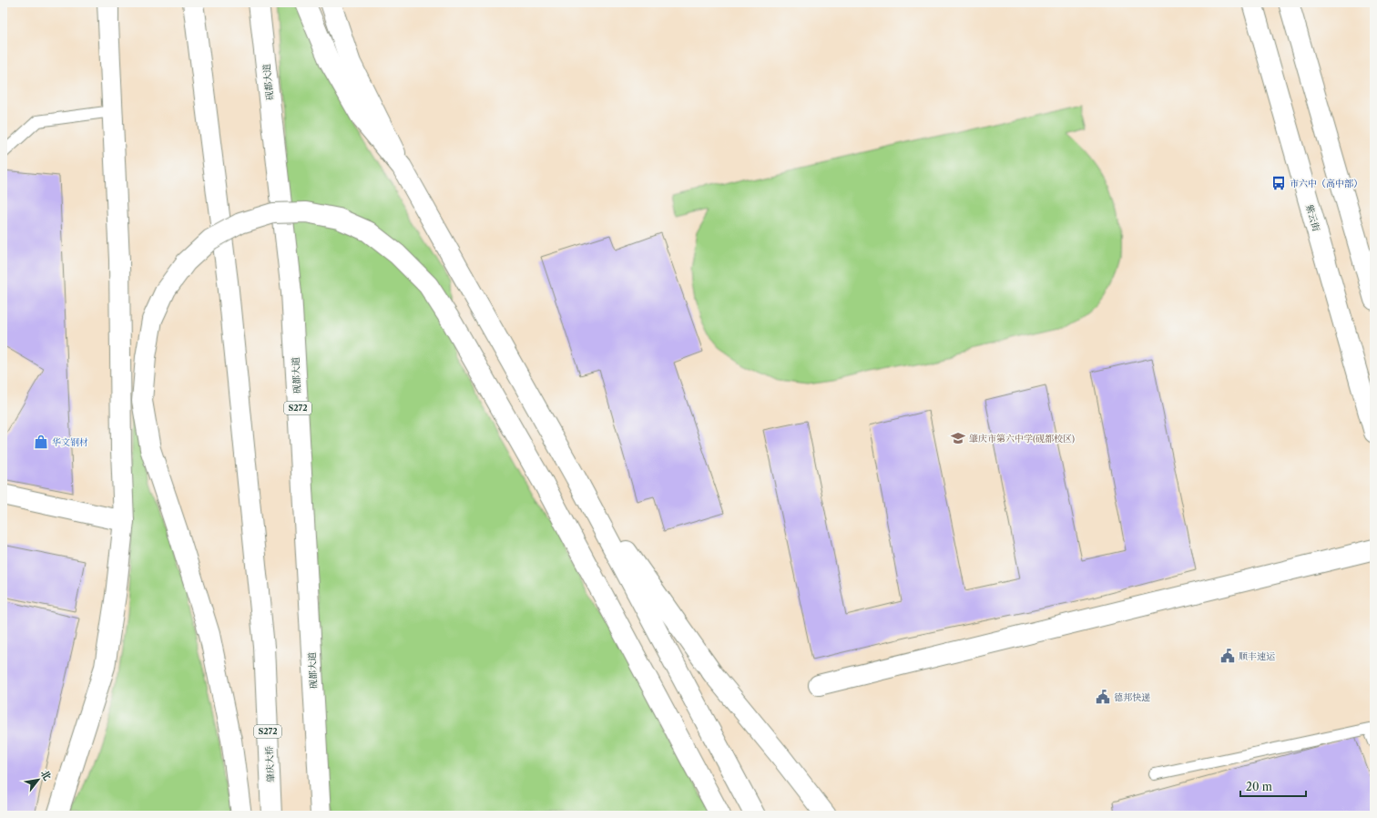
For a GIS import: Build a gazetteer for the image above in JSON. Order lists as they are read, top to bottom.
{
  "streets": {
    "main road": [
      "砚都大道",
      "紫云街",
      "S272",
      "肇庆大桥"
    ]
  },
  "places": {
    "bus stop": ["市六中（高中部）"],
    "school or university": ["肇庆市第六中学(砚都校区)"],
    "shop": ["华文钢材"],
    "public building": ["顺丰速运", "德邦快递"]
  },
  "scale_bar": "20 m",
  "north": "top right"
}
